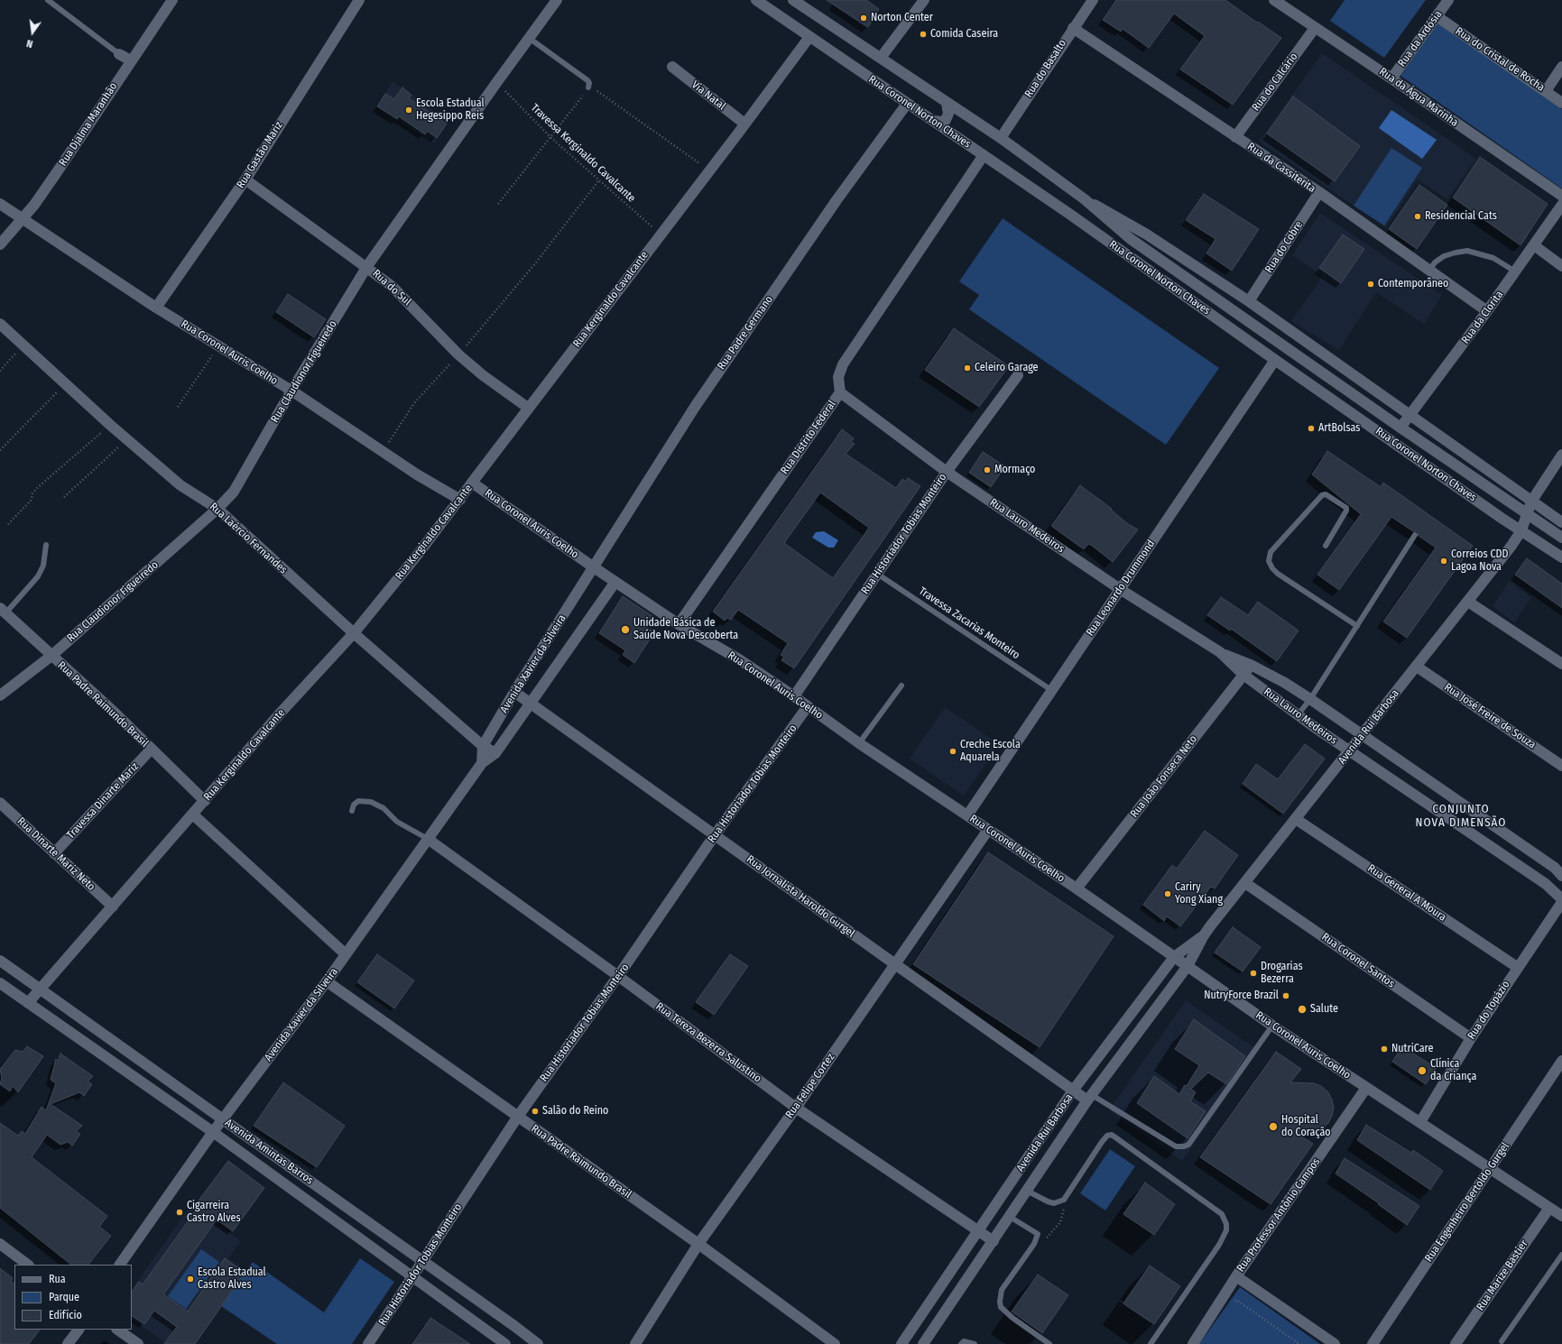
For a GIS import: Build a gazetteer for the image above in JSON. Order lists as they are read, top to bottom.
{
  "streets": {
    "street": [
      "Rua da Ardósia",
      "Rua do Cristal de Rocha",
      "Rua do Basalto",
      "Rua do Calcário",
      "Via Natal",
      "Rua da Água Marinha",
      "Rua Coronel Norton Chaves",
      "Rua Djalma Maranhão",
      "Rua Gastão Mariz",
      "Rua da Cassiterita",
      "Rua do Cobre",
      "Rua do Sul",
      "Rua Kerginaldo Cavalcante",
      "Rua da Clorita",
      "Rua Padre Germano",
      "Rua Coronel Auris Coelho",
      "Rua Claudionor Figueiredo",
      "Rua Distrito Federal",
      "Rua Lauro Medeiros",
      "Rua Historiador Tobias Monteiro",
      "Rua Laércio Fernandes",
      "Rua Leonardo Drummond",
      "Avenida Xavier da Silveira",
      "Rua Padre Raimundo Brasil",
      "Rua José Freire de Souza",
      "Avenida Rui Barbosa",
      "Rua João Fonseca Neto",
      "Travessa Dinarte Mariz",
      "Rua Dinarte Mariz Neto",
      "Rua General A Moura",
      "Rua Jornalista Haroldo Gurgel",
      "Rua Coronel Santos",
      "Rua do Topázio",
      "Rua Tereza Bezerra Salustino",
      "Rua Felipe Cortez",
      "Avenida Amintas Barros",
      "Rua Engenheiro Bertoldo Gurgel",
      "Rua Professor Antônio Campos",
      "Rua Marize Bastier"
    ],
    "lane": ["Travessa Zacarias Monteiro"],
    "path": ["Travessa Kerginaldo Cavalcante"]
  },
  "crossings": [
    ["Rua da Ardósia", "Rua do Cristal de Rocha"],
    ["Rua da Ardósia", "Rua da Água Marinha"],
    ["Rua do Basalto", "Rua Coronel Norton Chaves"],
    ["Rua do Basalto", "Rua da Cassiterita"],
    ["Rua do Calcário", "Rua da Água Marinha"],
    ["Rua do Calcário", "Rua da Cassiterita"],
    ["Via Natal", "Rua Kerginaldo Cavalcante"],
    ["Rua Coronel Norton Chaves", "Rua do Cobre"],
    ["Rua Coronel Norton Chaves", "Rua Kerginaldo Cavalcante"],
    ["Rua Coronel Norton Chaves", "Rua da Clorita"],
    ["Rua Coronel Norton Chaves", "Rua Padre Germano"],
    ["Rua Coronel Norton Chaves", "Rua Distrito Federal"],
    ["Rua Coronel Norton Chaves", "Rua Leonardo Drummond"],
    ["Rua Coronel Norton Chaves", "Avenida Rui Barbosa"],
    ["Rua Djalma Maranhão", "Rua Coronel Auris Coelho"],
    ["Travessa Kerginaldo Cavalcante", "Rua Kerginaldo Cavalcante"],
    ["Travessa Kerginaldo Cavalcante", "Rua Claudionor Figueiredo"],
    ["Rua Gastão Mariz", "Rua do Sul"],
    ["Rua Gastão Mariz", "Rua Coronel Auris Coelho"],
    ["Rua da Cassiterita", "Rua do Cobre"],
    ["Rua da Cassiterita", "Rua da Clorita"],
    ["Rua do Sul", "Rua Kerginaldo Cavalcante"],
    ["Rua do Sul", "Rua Claudionor Figueiredo"],
    ["Rua Kerginaldo Cavalcante", "Rua Coronel Auris Coelho"],
    ["Rua Kerginaldo Cavalcante", "Rua Laércio Fernandes"],
    ["Rua Kerginaldo Cavalcante", "Rua Padre Raimundo Brasil"],
    ["Rua Kerginaldo Cavalcante", "Rua Dinarte Mariz Neto"],
    ["Rua Kerginaldo Cavalcante", "Avenida Amintas Barros"],
    ["Rua Padre Germano", "Rua Coronel Auris Coelho"],
    ["Rua Padre Germano", "Avenida Xavier da Silveira"],
    ["Rua Coronel Auris Coelho", "Rua Claudionor Figueiredo"],
    ["Rua Coronel Auris Coelho", "Rua Distrito Federal"],
    ["Rua Coronel Auris Coelho", "Rua Historiador Tobias Monteiro"],
    ["Rua Coronel Auris Coelho", "Rua Leonardo Drummond"],
    ["Rua Coronel Auris Coelho", "Avenida Xavier da Silveira"],
    ["Rua Coronel Auris Coelho", "Avenida Rui Barbosa"],
    ["Rua Coronel Auris Coelho", "Rua João Fonseca Neto"],
    ["Rua Coronel Auris Coelho", "Rua do Topázio"],
    ["Rua Coronel Auris Coelho", "Rua Felipe Cortez"],
    ["Rua Coronel Auris Coelho", "Rua Engenheiro Bertoldo Gurgel"],
    ["Rua Coronel Auris Coelho", "Rua Professor Antônio Campos"],
    ["Rua Coronel Auris Coelho", "Rua Marize Bastier"],
    ["Rua Claudionor Figueiredo", "Rua Laércio Fernandes"],
    ["Rua Claudionor Figueiredo", "Rua Padre Raimundo Brasil"],
    ["Rua Distrito Federal", "Rua Lauro Medeiros"],
    ["Rua Lauro Medeiros", "Rua Historiador Tobias Monteiro"],
    ["Rua Lauro Medeiros", "Rua Leonardo Drummond"],
    ["Rua Lauro Medeiros", "Avenida Rui Barbosa"],
    ["Rua Lauro Medeiros", "Rua João Fonseca Neto"],
    ["Rua Historiador Tobias Monteiro", "Travessa Zacarias Monteiro"],
    ["Rua Historiador Tobias Monteiro", "Rua Padre Raimundo Brasil"],
    ["Rua Historiador Tobias Monteiro", "Rua Jornalista Haroldo Gurgel"],
    ["Rua Historiador Tobias Monteiro", "Rua Tereza Bezerra Salustino"],
    ["Rua Historiador Tobias Monteiro", "Avenida Amintas Barros"],
    ["Rua Laércio Fernandes", "Avenida Xavier da Silveira"],
    ["Rua Leonardo Drummond", "Travessa Zacarias Monteiro"],
    ["Avenida Xavier da Silveira", "Rua Padre Raimundo Brasil"],
    ["Avenida Xavier da Silveira", "Rua Jornalista Haroldo Gurgel"],
    ["Avenida Xavier da Silveira", "Rua Tereza Bezerra Salustino"],
    ["Avenida Xavier da Silveira", "Avenida Amintas Barros"],
    ["Rua Padre Raimundo Brasil", "Travessa Dinarte Mariz"],
    ["Rua Padre Raimundo Brasil", "Rua Felipe Cortez"],
    ["Rua José Freire de Souza", "Avenida Rui Barbosa"],
    ["Avenida Rui Barbosa", "Rua General A Moura"],
    ["Avenida Rui Barbosa", "Rua Jornalista Haroldo Gurgel"],
    ["Avenida Rui Barbosa", "Rua Coronel Santos"],
    ["Avenida Rui Barbosa", "Rua Tereza Bezerra Salustino"],
    ["Travessa Dinarte Mariz", "Rua Dinarte Mariz Neto"],
    ["Rua General A Moura", "Rua do Topázio"],
    ["Rua Jornalista Haroldo Gurgel", "Rua Felipe Cortez"],
    ["Rua Coronel Santos", "Rua do Topázio"],
    ["Rua Tereza Bezerra Salustino", "Rua Felipe Cortez"]
  ],
  "districts": ["CONJUNTO NOVA DIMENSÃO"],
  "places": [
    "Norton Center",
    "Comida Caseira",
    "Escola Estadual Hegesippo Reis",
    "Residencial Cats",
    "Contemporâneo",
    "Celeiro Garage",
    "ArtBolsas",
    "Mormaço",
    "Correios CDD Lagoa Nova",
    "Unidade Básica de Saúde Nova Descoberta",
    "Creche Escola Aquarela",
    "Cariry Yong Xiang",
    "Drogarias Bezerra",
    "NutryForce Brazil",
    "Salute",
    "NutriCare",
    "Clínica da Criança",
    "Salão do Reino",
    "Hospital do Coração",
    "Cigarreira Castro Alves",
    "Escola Estadual Castro Alves"
  ],
  "legend": ["Rua", "Parque", "Edifício"],
  "north": "bottom"
}
